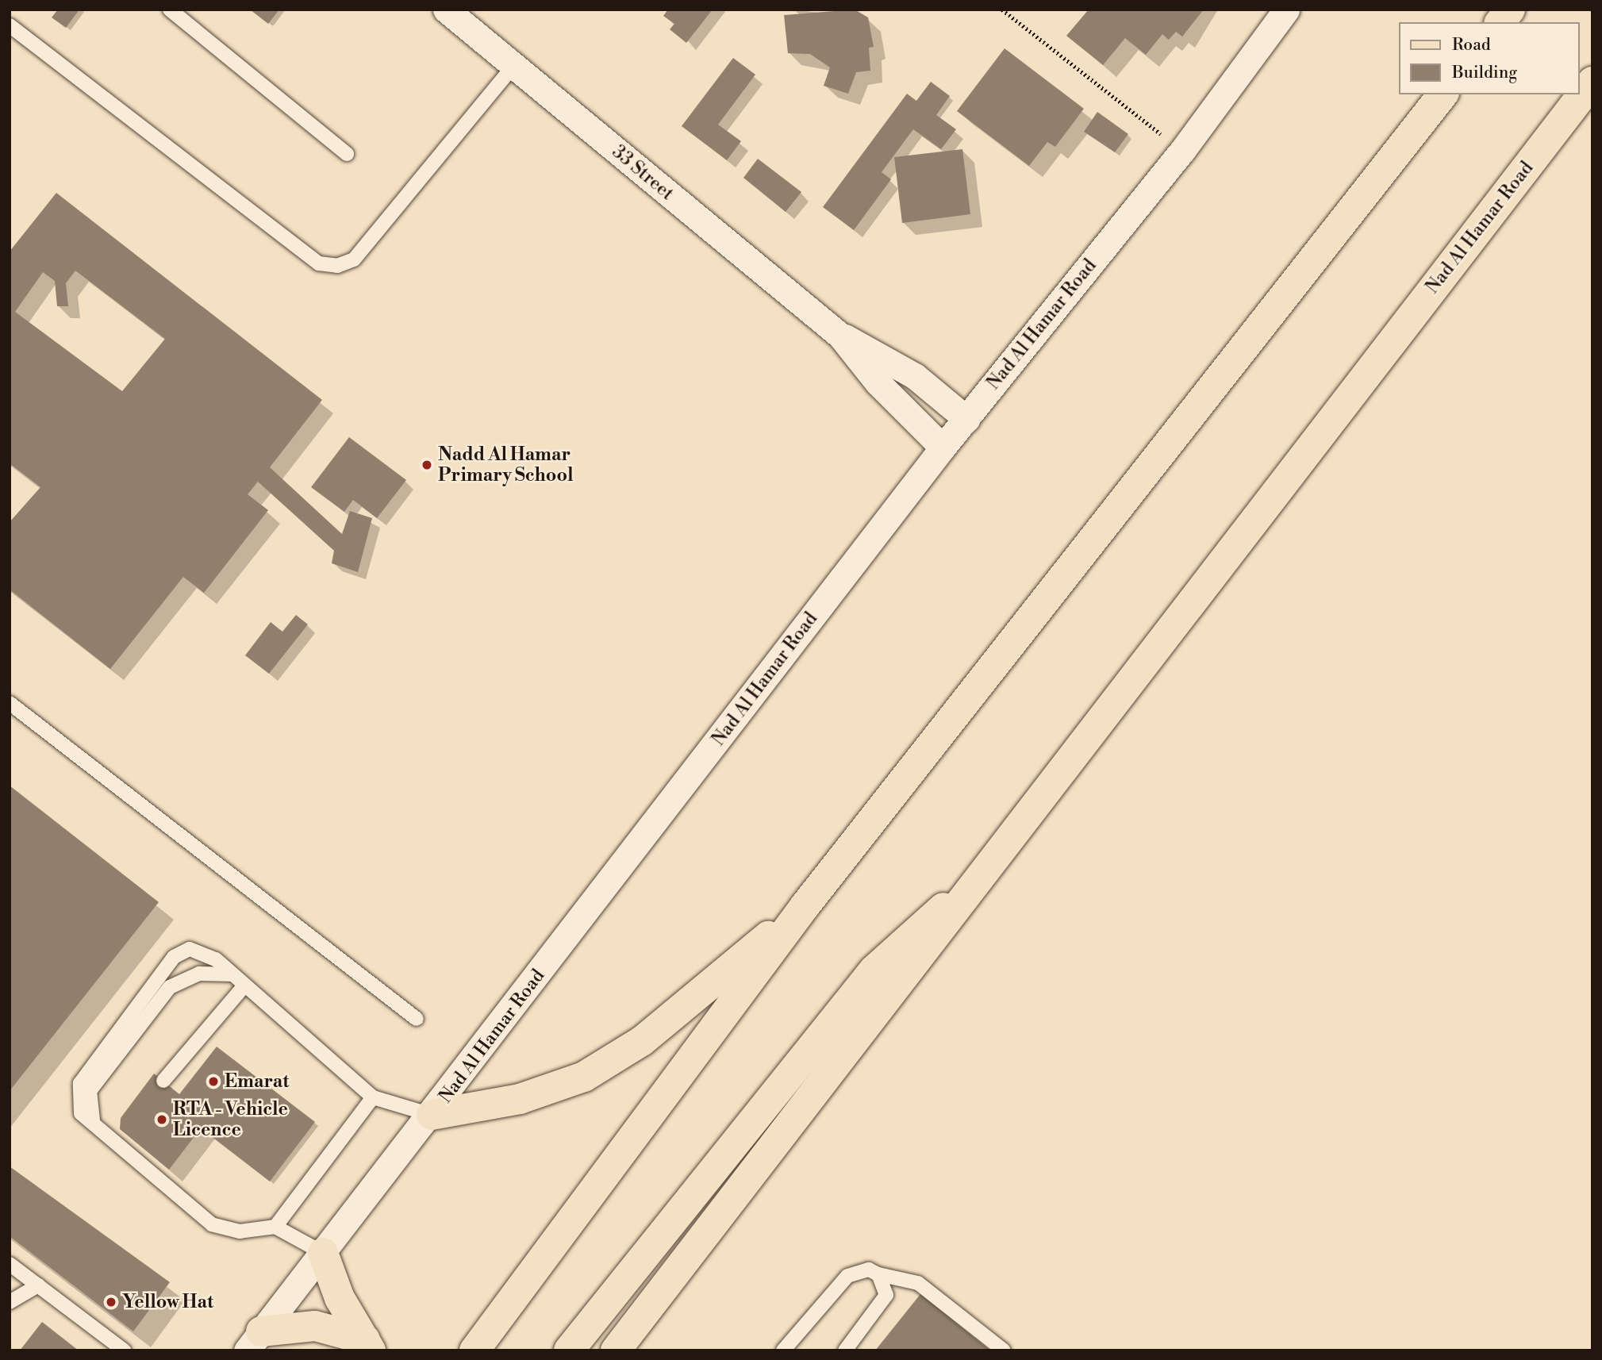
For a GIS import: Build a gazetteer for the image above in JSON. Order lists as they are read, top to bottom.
{
  "streets": {
    "main road": ["Nad Al Hamar Road"],
    "street": ["33 Street"]
  },
  "crossings": [
    ["33 Street", "Nad Al Hamar Road"]
  ],
  "places": [
    "Nadd Al Hamar Primary School",
    "Emarat",
    "RTA - Vehicle Licence",
    "Yellow Hat"
  ],
  "legend": ["Road", "Building"]
}
